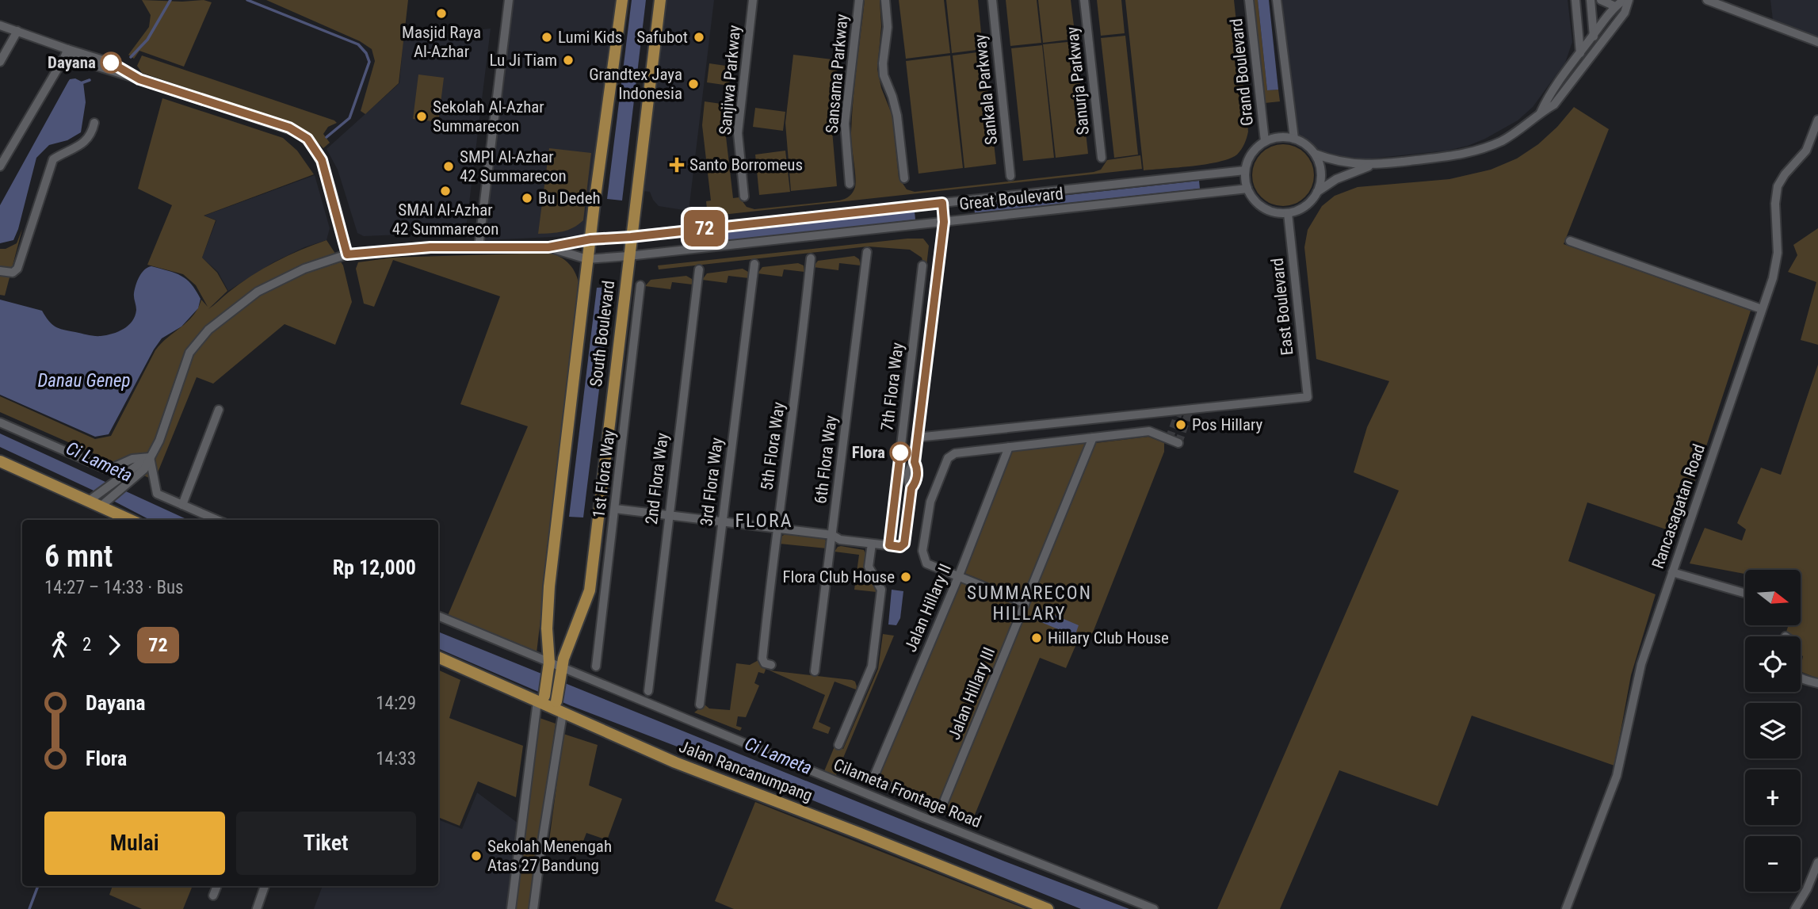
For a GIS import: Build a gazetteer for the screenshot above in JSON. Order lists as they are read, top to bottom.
{
  "streets": {
    "main road": ["South Boulevard", "Jalan Rancanumpang"],
    "street": [
      "Grand Boulevard",
      "Sansama Parkway",
      "Sanjiwa Parkway",
      "Sanurja Parkway",
      "Sankala Parkway",
      "Great Boulevard",
      "East Boulevard",
      "7th Flora Way",
      "5th Flora Way",
      "6th Flora Way",
      "1st Flora Way",
      "2nd Flora Way",
      "3rd Flora Way",
      "Rancasagatan Road",
      "Jalan Hillary II",
      "Jalan Hillary III",
      "Cilameta Frontage Road"
    ]
  },
  "crossings": [
    ["Grand Boulevard", "Great Boulevard"],
    ["Grand Boulevard", "East Boulevard"],
    ["Great Boulevard", "East Boulevard"],
    ["Great Boulevard", "South Boulevard"],
    ["South Boulevard", "Jalan Rancanumpang"],
    ["South Boulevard", "Cilameta Frontage Road"],
    ["Jalan Hillary II", "Jalan Hillary III"]
  ],
  "districts": ["FLORA", "SUMMARECON HILLARY"],
  "water": ["Danau Genep", "Ci Lameta"],
  "places": {
    "other": [
      "Masjid Raya Al-Azhar",
      "Lumi Kids",
      "Safubot",
      "Lu Ji Tiam",
      "Dayana",
      "Grandtex Jaya Indonesia",
      "Sekolah Al-Azhar Summarecon",
      "SMPI Al-Azhar 42 Summarecon",
      "SMAI Al-Azhar 42 Summarecon",
      "Bu Dedeh",
      "Pos Hillary",
      "Flora",
      "Flora Club House",
      "Hillary Club House",
      "Sekolah Menengah Atas 27 Bandung"
    ],
    "health": ["Santo Borromeus"]
  },
  "lines": ["bus line 72"],
  "north": "right",
  "page": {
    "on_map": "72",
    "heading": ["6 mnt", "14:27 – 14:33 · Bus", "Rp 12,000"],
    "map_buttons": ["+", "−"],
    "legs": ["2", "72"],
    "list": [
      {
        "name": "Dayana",
        "value": "14:29"
      },
      {
        "name": "Flora",
        "value": "14:33"
      }
    ],
    "buttons": ["Mulai", "Tiket"]
  }
}
